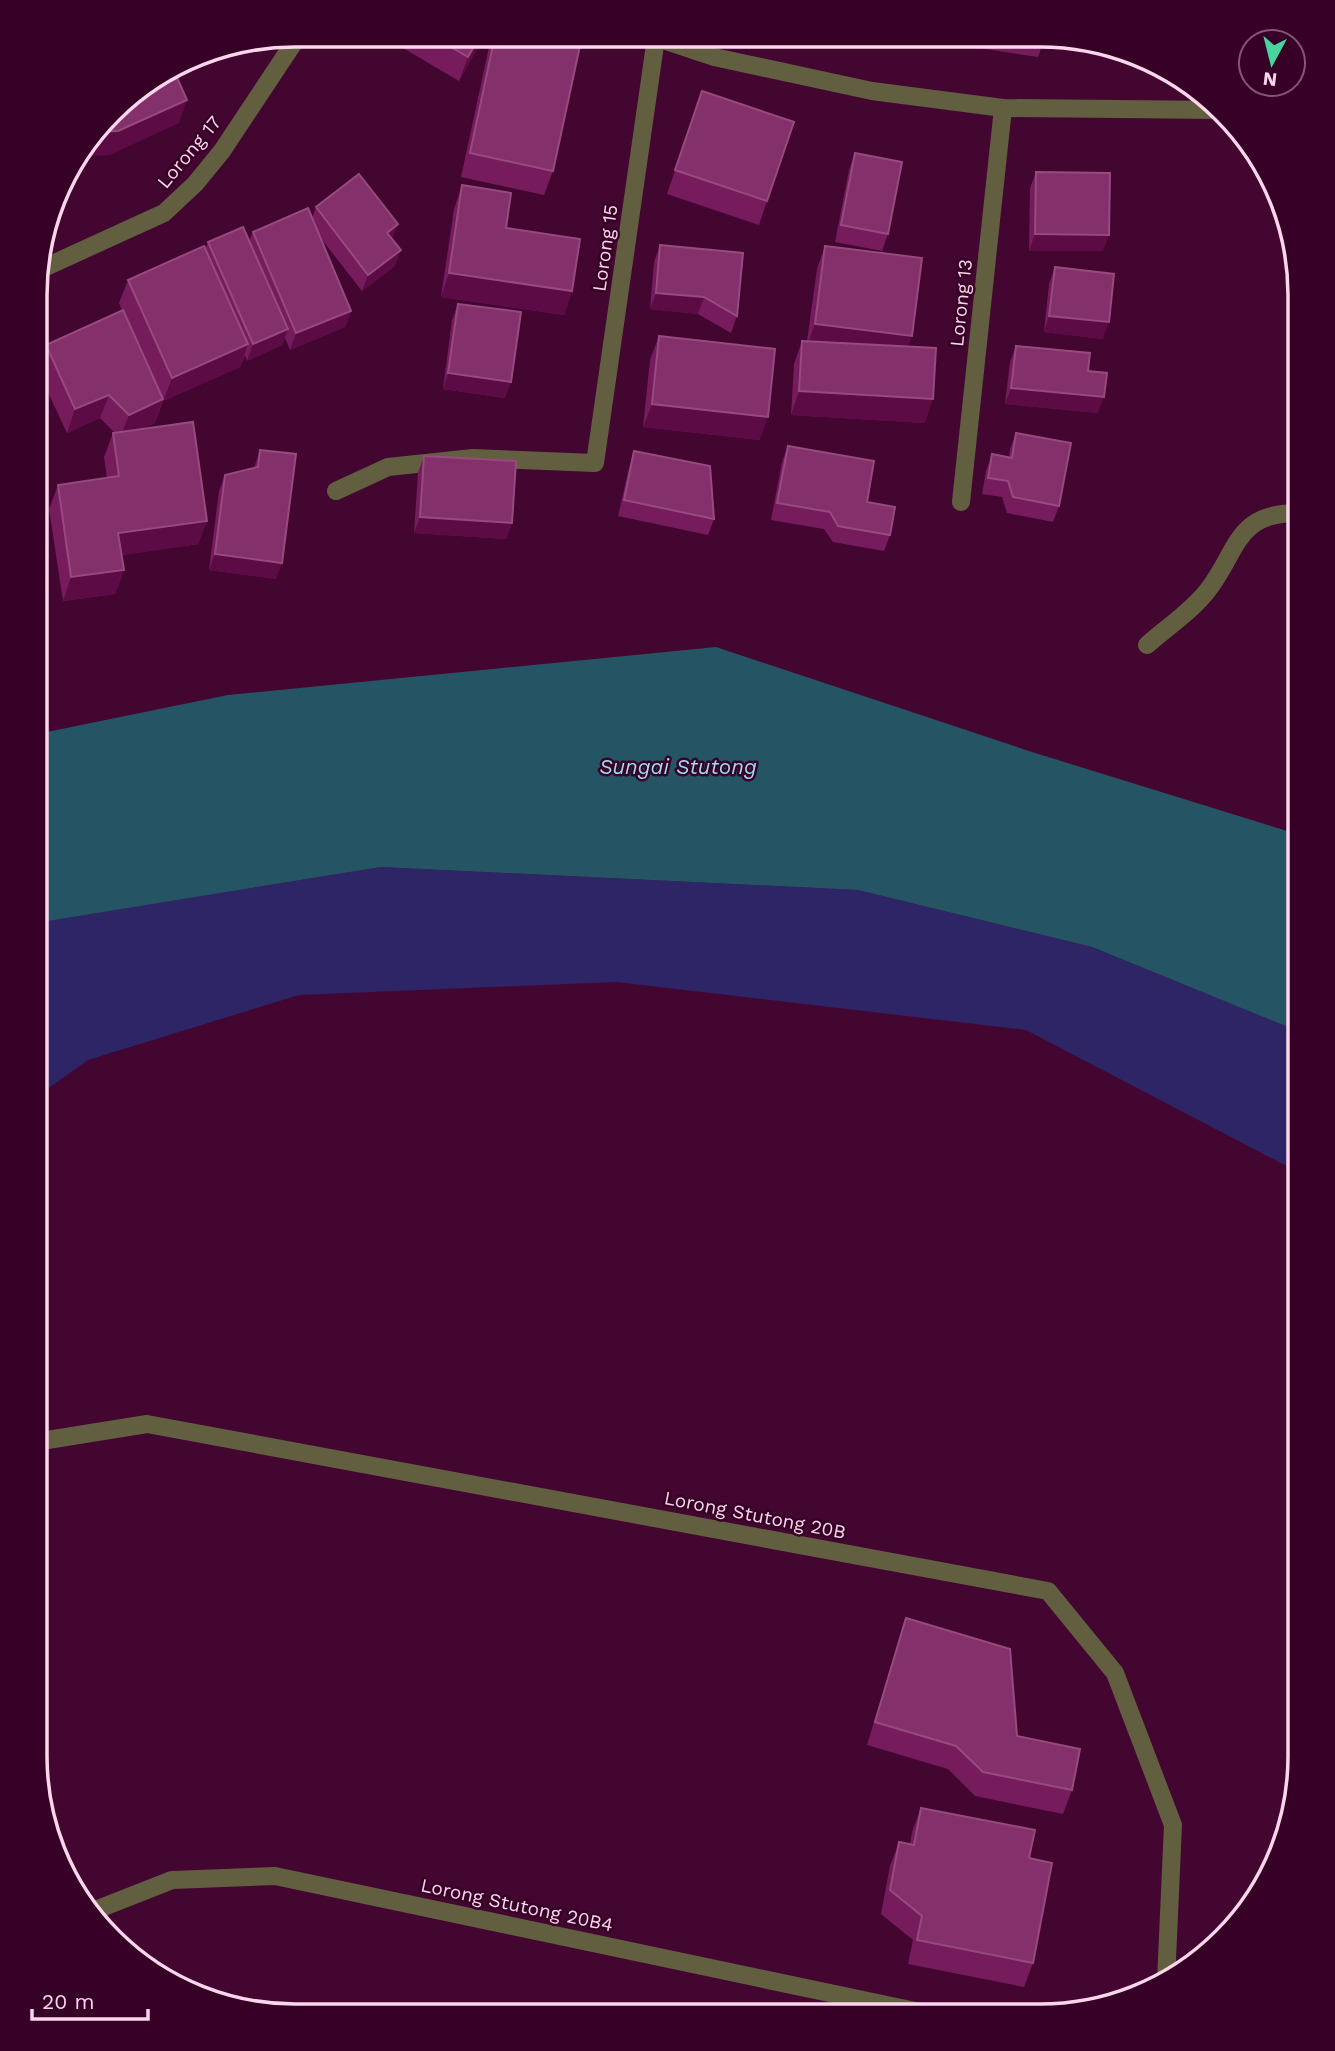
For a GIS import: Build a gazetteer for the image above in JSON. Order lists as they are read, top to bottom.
{
  "streets": {
    "street": [
      "Lorong 17",
      "Lorong 15",
      "Lorong 13",
      "Lorong Stutong 20B",
      "Lorong Stutong 20B4"
    ]
  },
  "water": ["Sungai Stutong"],
  "scale_bar": "20 m",
  "north": "bottom"
}
